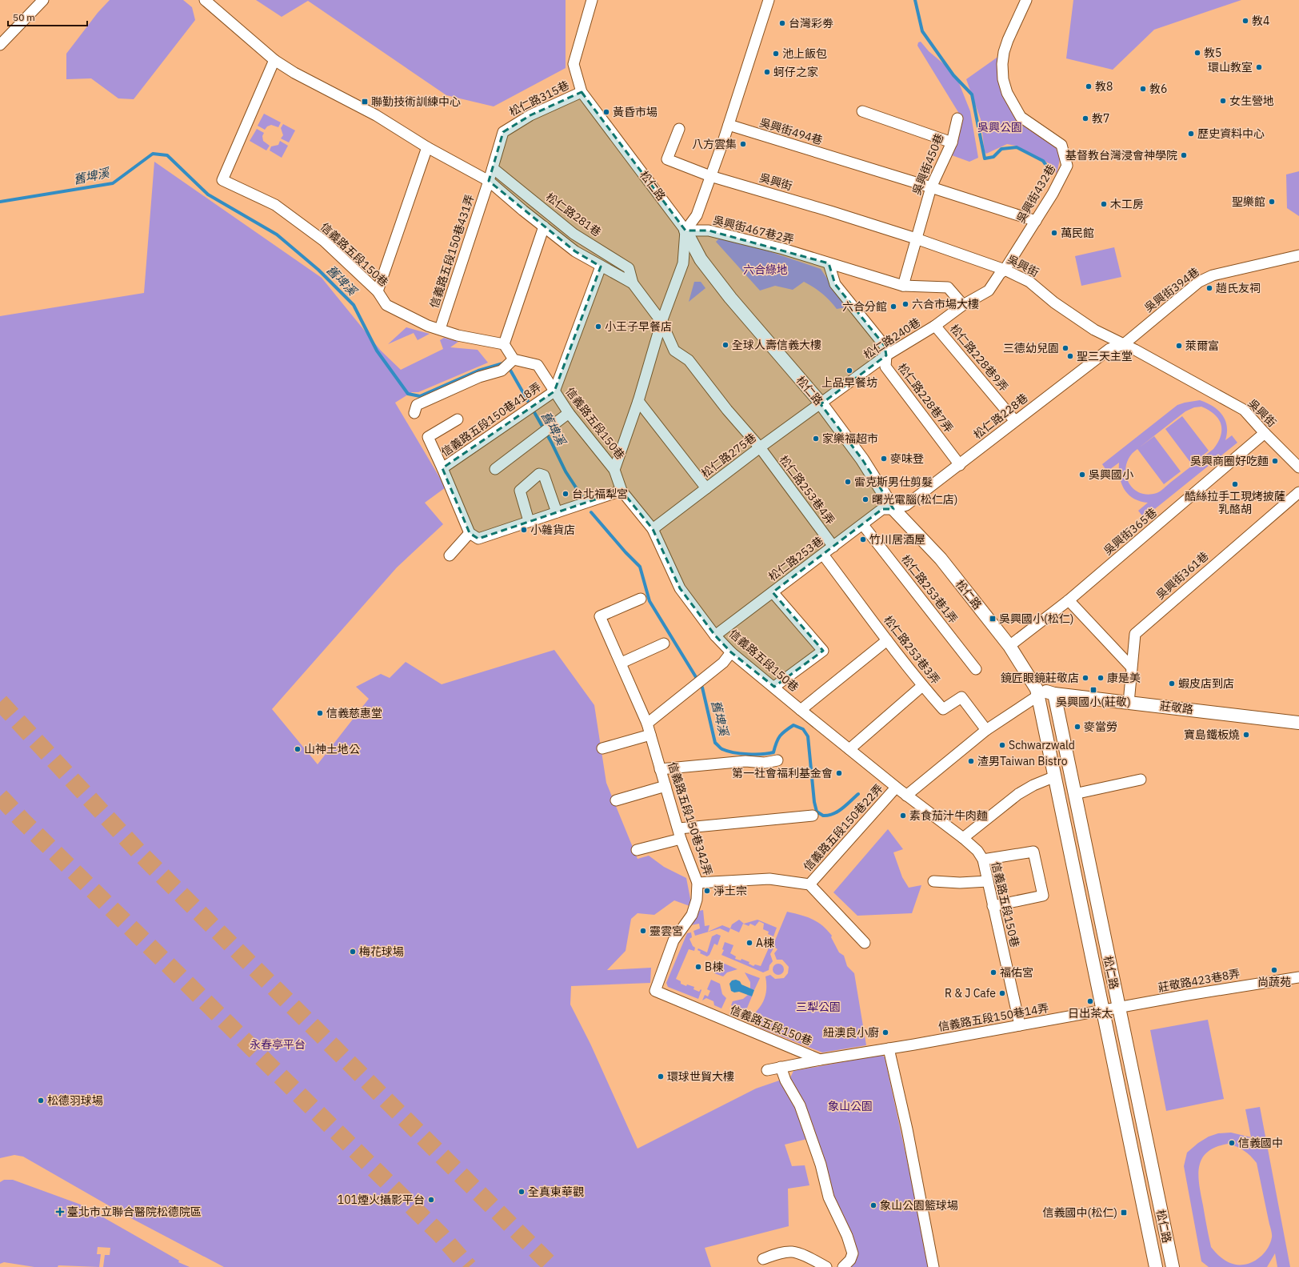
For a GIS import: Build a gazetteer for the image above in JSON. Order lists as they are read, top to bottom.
{
  "streets": {
    "street": [
      "松仁路315巷",
      "吳興街494巷",
      "吳興街450巷",
      "吳興街",
      "松仁路",
      "吳興街432巷",
      "松仁路281巷",
      "吳興街467巷2弄",
      "信義路五段150巷431弄",
      "信義路五段150巷",
      "吳興街394巷",
      "松仁路240巷",
      "松仁路228巷9弄",
      "松仁路228巷7弄",
      "松仁路228巷",
      "信義路五段150巷418弄",
      "松仁路275巷",
      "松仁路253巷4弄",
      "吳興街365巷",
      "松仁路253巷",
      "吳興街361巷",
      "松仁路253巷1弄",
      "松仁路253巷3弄",
      "莊敬路",
      "信義路五段150巷342弄",
      "信義路五段150巷22弄",
      "莊敬路423巷8弄",
      "信義路五段150巷14弄"
    ]
  },
  "crossings": [
    ["松仁路315巷", "松仁路"],
    ["松仁路315巷", "松仁路281巷"],
    ["松仁路315巷", "信義路五段150巷431弄"],
    ["吳興街494巷", "吳興街450巷"],
    ["吳興街494巷", "吳興街432巷"],
    ["吳興街450巷", "吳興街"],
    ["吳興街450巷", "吳興街467巷2弄"],
    ["吳興街", "吳興街432巷"],
    ["吳興街", "吳興街394巷"],
    ["吳興街", "松仁路240巷"],
    ["吳興街", "松仁路228巷"],
    ["吳興街", "吳興街365巷"],
    ["松仁路", "吳興街467巷2弄"],
    ["松仁路", "松仁路240巷"],
    ["松仁路", "松仁路228巷"],
    ["松仁路", "松仁路275巷"],
    ["松仁路", "吳興街365巷"],
    ["松仁路", "松仁路253巷"],
    ["松仁路", "莊敬路"],
    ["松仁路", "莊敬路423巷8弄"],
    ["松仁路", "信義路五段150巷14弄"],
    ["吳興街432巷", "松仁路240巷"],
    ["松仁路281巷", "松仁路253巷4弄"],
    ["吳興街467巷2弄", "松仁路240巷"],
    ["吳興街467巷2弄", "松仁路228巷7弄"],
    ["信義路五段150巷431弄", "信義路五段150巷"],
    ["信義路五段150巷", "信義路五段150巷418弄"],
    ["信義路五段150巷", "松仁路275巷"],
    ["信義路五段150巷", "松仁路253巷"],
    ["信義路五段150巷", "信義路五段150巷342弄"],
    ["信義路五段150巷", "信義路五段150巷22弄"],
    ["信義路五段150巷", "信義路五段150巷14弄"],
    ["吳興街394巷", "松仁路228巷"],
    ["松仁路240巷", "松仁路228巷9弄"],
    ["松仁路240巷", "松仁路228巷7弄"],
    ["松仁路240巷", "松仁路275巷"],
    ["松仁路228巷9弄", "松仁路228巷"],
    ["松仁路228巷7弄", "松仁路228巷"],
    ["松仁路228巷", "松仁路253巷"],
    ["松仁路275巷", "松仁路253巷4弄"],
    ["松仁路253巷4弄", "松仁路253巷"],
    ["松仁路253巷", "松仁路253巷1弄"],
    ["松仁路253巷", "松仁路253巷3弄"],
    ["吳興街361巷", "莊敬路"],
    ["莊敬路423巷8弄", "信義路五段150巷14弄"]
  ],
  "water": ["舊埤溪"],
  "parks": [
    "吳興公園",
    "六合綠地",
    "三犁公園",
    "永春亭平台",
    "象山公園"
  ],
  "places": {
    "other": [
      "教4",
      "台灣彩劵",
      "教5",
      "池上飯包",
      "環山教室",
      "蚵仔之家",
      "教8",
      "教6",
      "女生營地",
      "黃昏市場",
      "教7",
      "歷史資料中心",
      "八方雲集",
      "基督教台灣浸會神學院",
      "聖樂館",
      "木工房",
      "萬民館",
      "趙氏友祠",
      "六合市場大樓",
      "六合分館",
      "小王子早餐店",
      "全球人壽信義大樓",
      "萊爾富",
      "三德幼兒園",
      "聖三天主堂",
      "上品早餐坊",
      "家樂福超市",
      "麥味登",
      "吳興商圈好吃麵",
      "吳興國小",
      "雷克斯男仕剪髮",
      "酷絲拉手工現烤披薩 乳酪胡",
      "台北福犁宮",
      "曙光電腦(松仁店)",
      "小雜貨店",
      "竹川居酒屋",
      "鏡匠眼鏡莊敬店",
      "康是美",
      "蝦皮店到店",
      "信義慈惠堂",
      "麥當勞",
      "寶島鐵板燒",
      "Schwarzwald",
      "山神土地公",
      "渣男Taiwan Bistro",
      "第一社會福利基金會",
      "素食茄汁牛肉麵",
      "淨土宗",
      "靈雲宮",
      "A棟",
      "梅花球場",
      "B棟",
      "尚蔬苑",
      "福佑宮",
      "R & J Cafe",
      "日出茶太",
      "紐澳良小廚",
      "環球世貿大樓",
      "松德羽球場",
      "信義國中",
      "全真東華觀",
      "101煙火攝影平台",
      "象山公園籃球場"
    ],
    "transit": [
      "聯勤技術訓練中心",
      "吳興國小(松仁)",
      "吳興國小(莊敬)",
      "信義國中(松仁)"
    ],
    "health": ["臺北市立聯合醫院松德院區"]
  },
  "scale_bar": "50 m"
}
